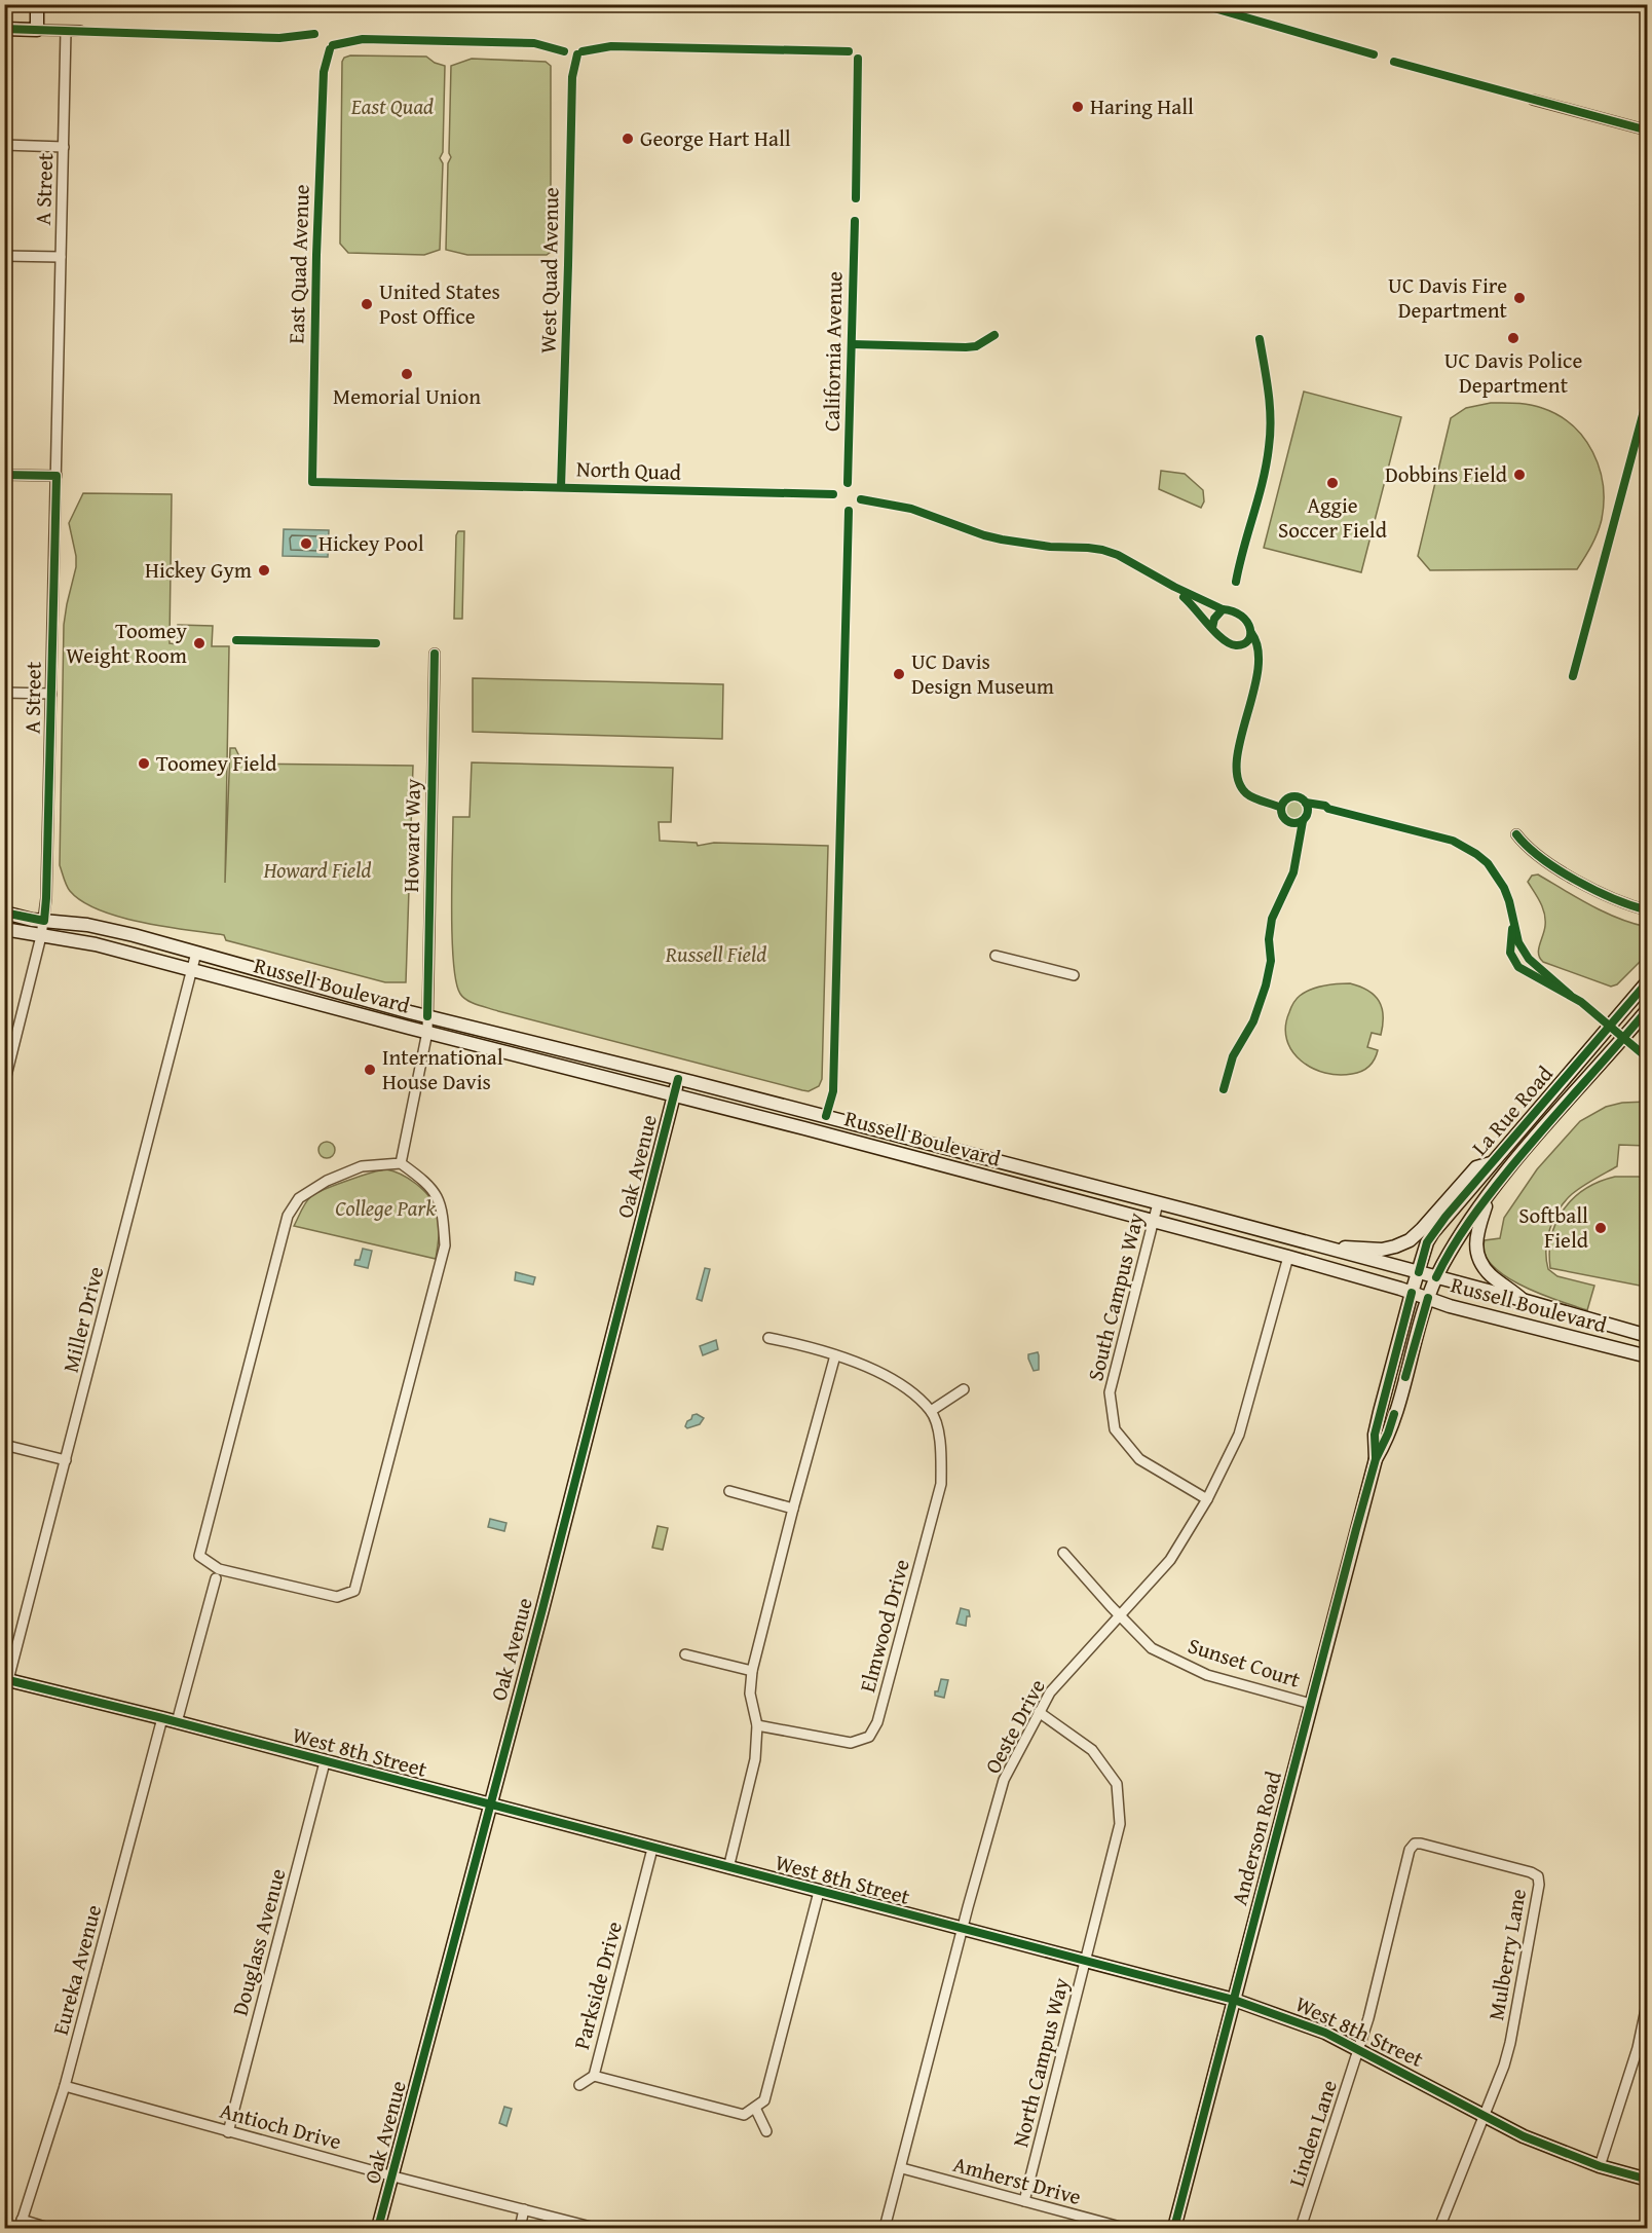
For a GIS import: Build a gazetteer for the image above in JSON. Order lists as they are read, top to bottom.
{
  "streets": {
    "main road": [
      "Russell Boulevard",
      "La Rue Road",
      "Oak Avenue",
      "West 8th Street",
      "Anderson Road"
    ],
    "street": [
      "A Street",
      "Howard Way",
      "South Campus Way",
      "Miller Drive",
      "Elmwood Drive",
      "Sunset Court",
      "Oeste Drive",
      "Douglass Avenue",
      "Mulberry Lane",
      "Eureka Avenue",
      "Parkside Drive",
      "North Campus Way",
      "Antioch Drive",
      "Linden Lane",
      "Amherst Drive"
    ],
    "cycle path": ["East Quad Avenue", "West Quad Avenue", "California Avenue"]
  },
  "crossings": [
    ["A Street", "Russell Boulevard"],
    ["Howard Way", "Russell Boulevard"],
    ["Russell Boulevard", "La Rue Road"],
    ["Russell Boulevard", "Oak Avenue"],
    ["Russell Boulevard", "South Campus Way"],
    ["Russell Boulevard", "Miller Drive"],
    ["Russell Boulevard", "Oeste Drive"],
    ["Russell Boulevard", "Anderson Road"],
    ["La Rue Road", "Anderson Road"],
    ["Oak Avenue", "West 8th Street"],
    ["Oak Avenue", "Antioch Drive"],
    ["South Campus Way", "Oeste Drive"],
    ["Miller Drive", "West 8th Street"],
    ["Sunset Court", "Oeste Drive"],
    ["Sunset Court", "Anderson Road"],
    ["Oeste Drive", "West 8th Street"],
    ["Oeste Drive", "North Campus Way"],
    ["Oeste Drive", "Amherst Drive"],
    ["West 8th Street", "Anderson Road"],
    ["West 8th Street", "Douglass Avenue"],
    ["West 8th Street", "Mulberry Lane"],
    ["West 8th Street", "Eureka Avenue"],
    ["West 8th Street", "Parkside Drive"],
    ["West 8th Street", "North Campus Way"],
    ["West 8th Street", "Linden Lane"],
    ["Douglass Avenue", "Antioch Drive"],
    ["Mulberry Lane", "Linden Lane"],
    ["Eureka Avenue", "Antioch Drive"],
    ["North Campus Way", "Amherst Drive"]
  ],
  "parks": [
    "East Quad",
    "Howard Field",
    "Russell Field",
    "College Park"
  ],
  "places": [
    "Haring Hall",
    "George Hart Hall",
    "UC Davis Fire Department",
    "United States Post Office",
    "UC Davis Police Department",
    "Memorial Union",
    "Dobbins Field",
    "Aggie Soccer Field",
    "Hickey Pool",
    "Hickey Gym",
    "Toomey Weight Room",
    "UC Davis Design Museum",
    "Toomey Field",
    "International House Davis",
    "Softball Field"
  ]
}
